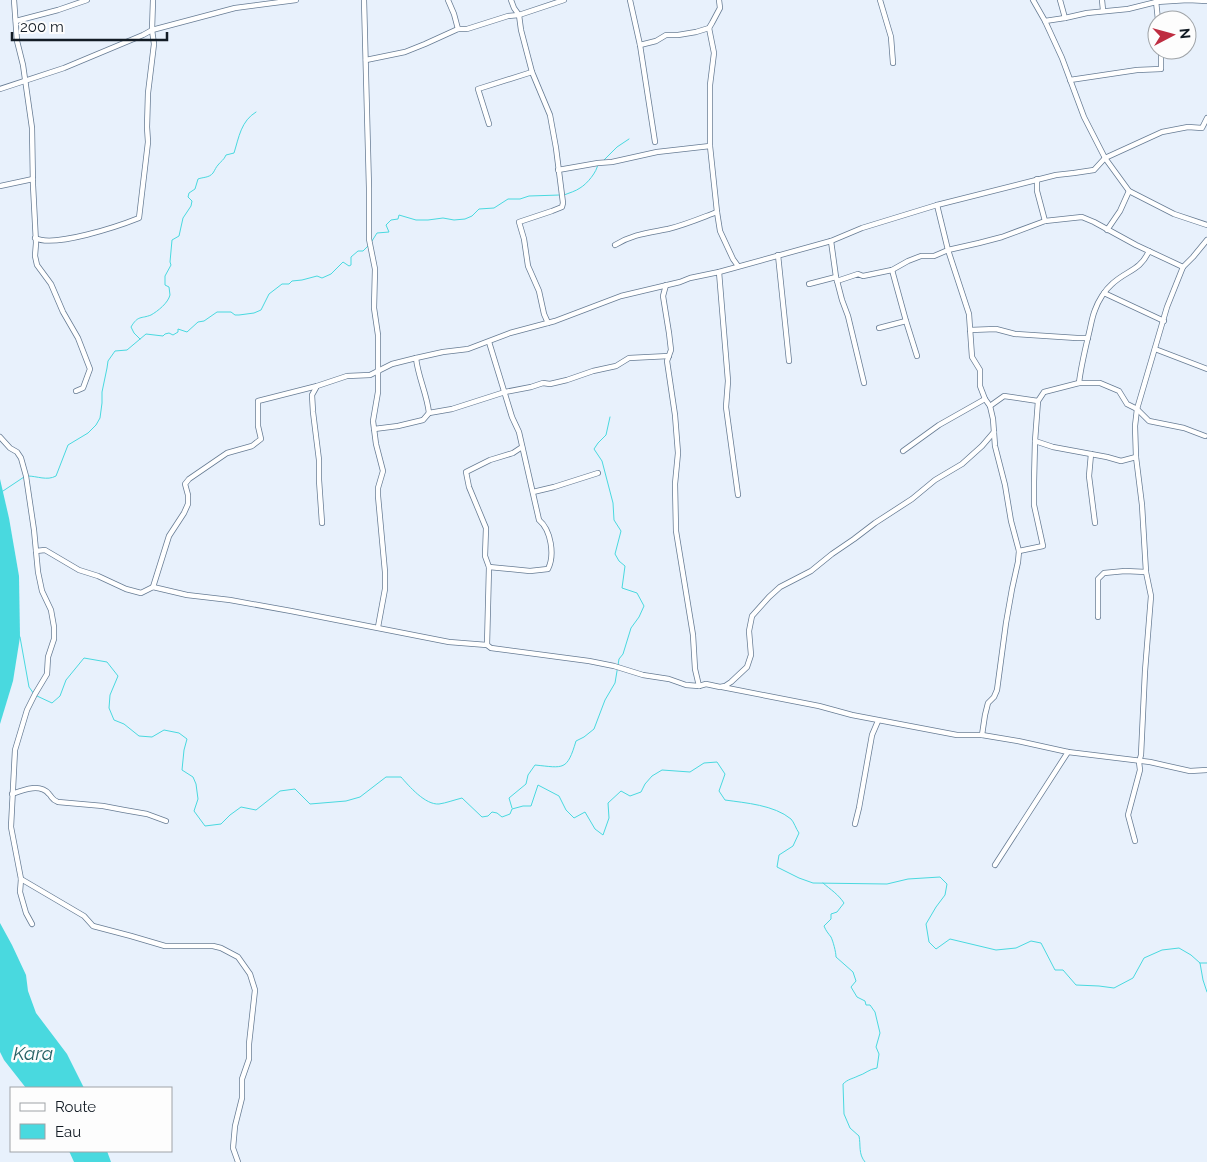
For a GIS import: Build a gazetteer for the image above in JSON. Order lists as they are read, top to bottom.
{
  "water": ["Kara"],
  "legend": ["Route", "Eau"],
  "scale_bar": "200 m",
  "north": "right"
}
